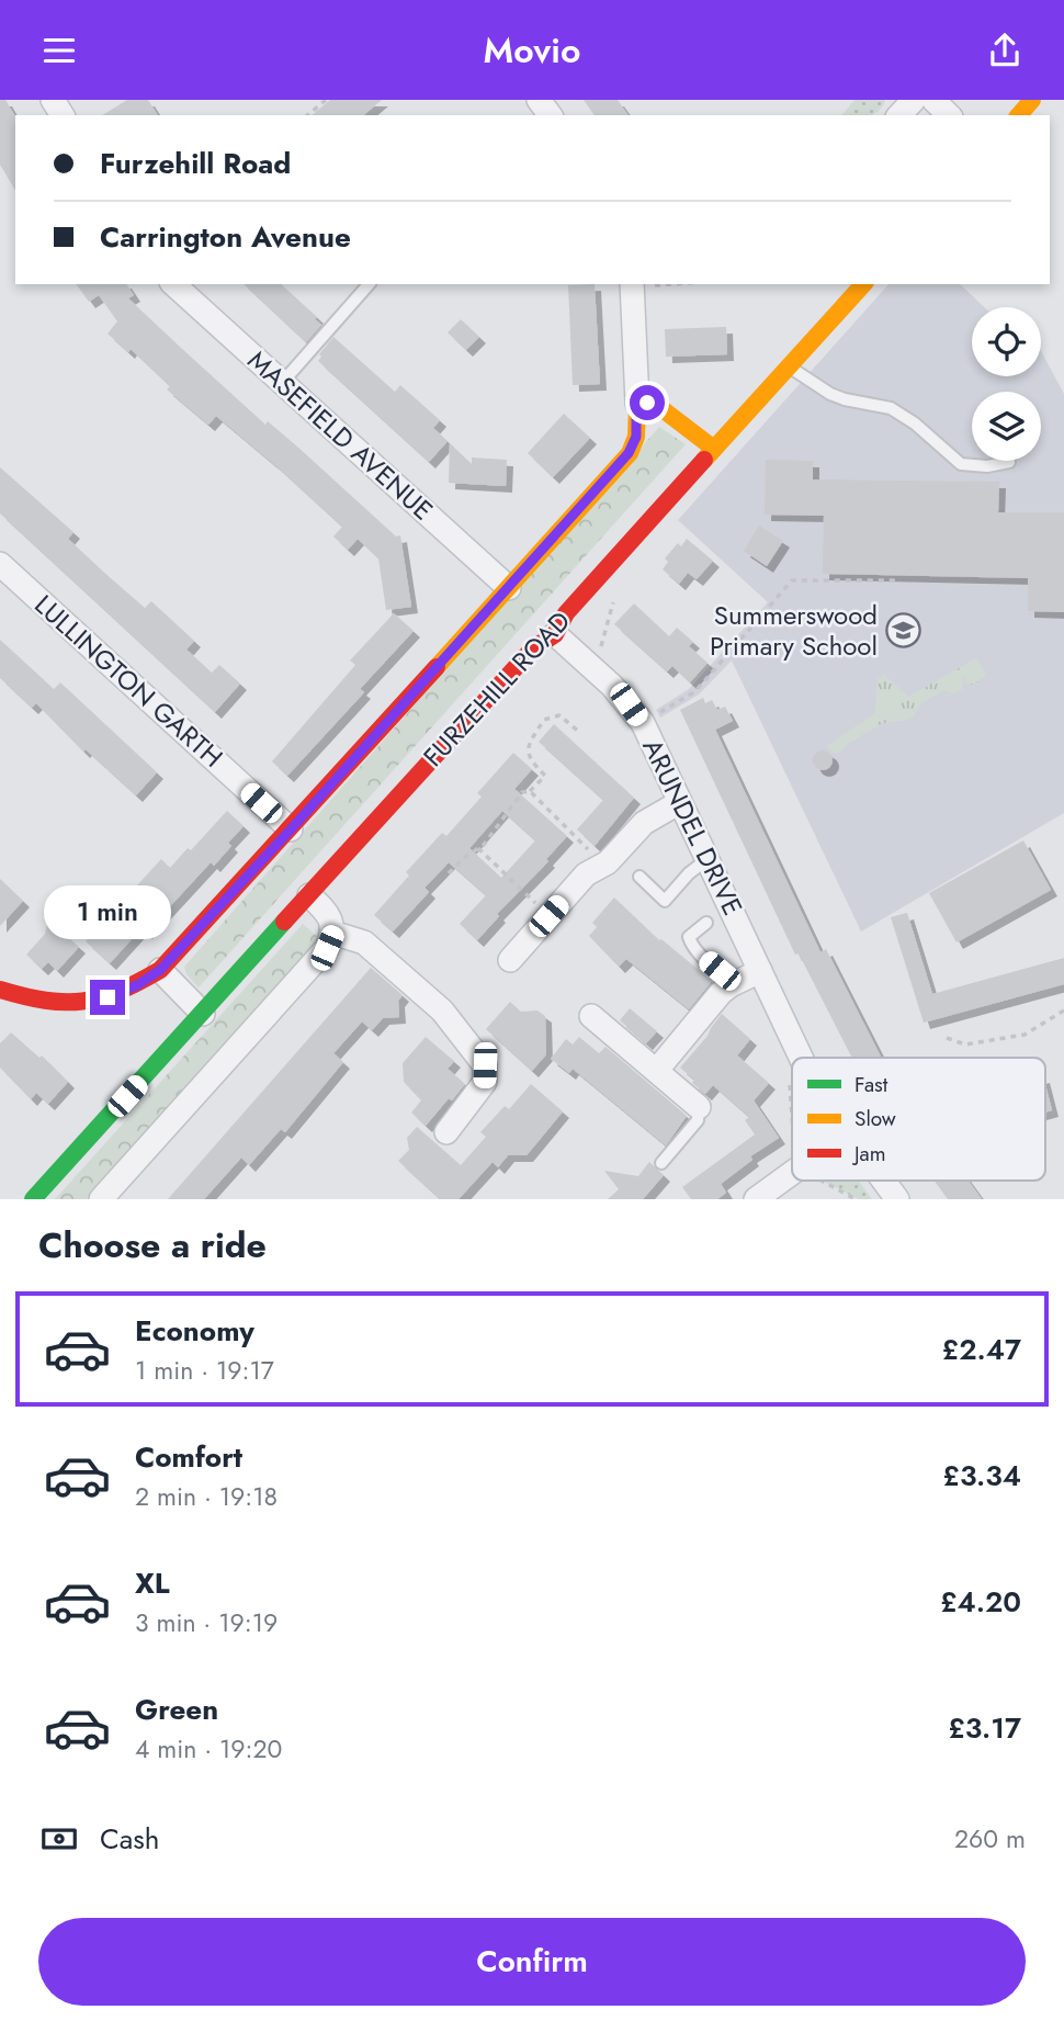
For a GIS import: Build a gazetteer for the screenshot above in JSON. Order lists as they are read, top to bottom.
{
  "streets": {
    "street": [
      "MASEFIELD AVENUE",
      "LULLINGTON GARTH",
      "FURZEHILL ROAD",
      "ARUNDEL DRIVE"
    ]
  },
  "crossings": [
    ["FURZEHILL ROAD", "ARUNDEL DRIVE"]
  ],
  "places": {
    "school or university": ["Summerswood Primary School"]
  },
  "legend": ["Fast", "Slow", "Jam"],
  "page": {
    "header": "Movio",
    "banner": ["Furzehill Road", "Carrington Avenue"],
    "bubble": "1 min",
    "heading": "Choose a ride",
    "list": [
      {
        "name": "Economy",
        "note": "1 min · 19:17",
        "value": "£2.47"
      },
      {
        "name": "Comfort",
        "note": "2 min · 19:18",
        "value": "£3.34"
      },
      {
        "name": "XL",
        "note": "3 min · 19:19",
        "value": "£4.20"
      },
      {
        "name": "Green",
        "note": "4 min · 19:20",
        "value": "£3.17"
      }
    ],
    "pay": ["Cash", "260 m"],
    "buttons": "Confirm"
  }
}
